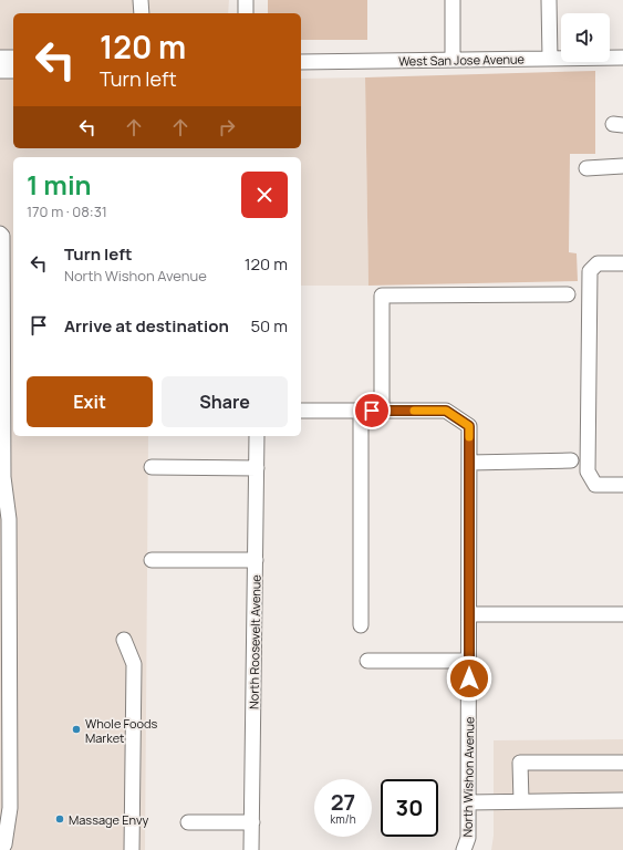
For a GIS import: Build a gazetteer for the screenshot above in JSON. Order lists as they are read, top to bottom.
{
  "streets": {
    "street": ["West San Jose Avenue", "North Roosevelt Avenue", "North Wishon Avenue"]
  },
  "places": ["Whole Foods Market", "Massage Envy"],
  "page": {
    "turn": ["120 m", "Turn left"],
    "heading": ["1 min", "170 m · 08:31"],
    "list": [
      {
        "name": "Turn left",
        "note": "North Wishon Avenue",
        "value": "120 m"
      },
      {
        "name": "Arrive at destination",
        "value": "50 m"
      }
    ],
    "buttons": ["Exit", "Share"],
    "speed": "27 km/h",
    "limit": "30"
  }
}
